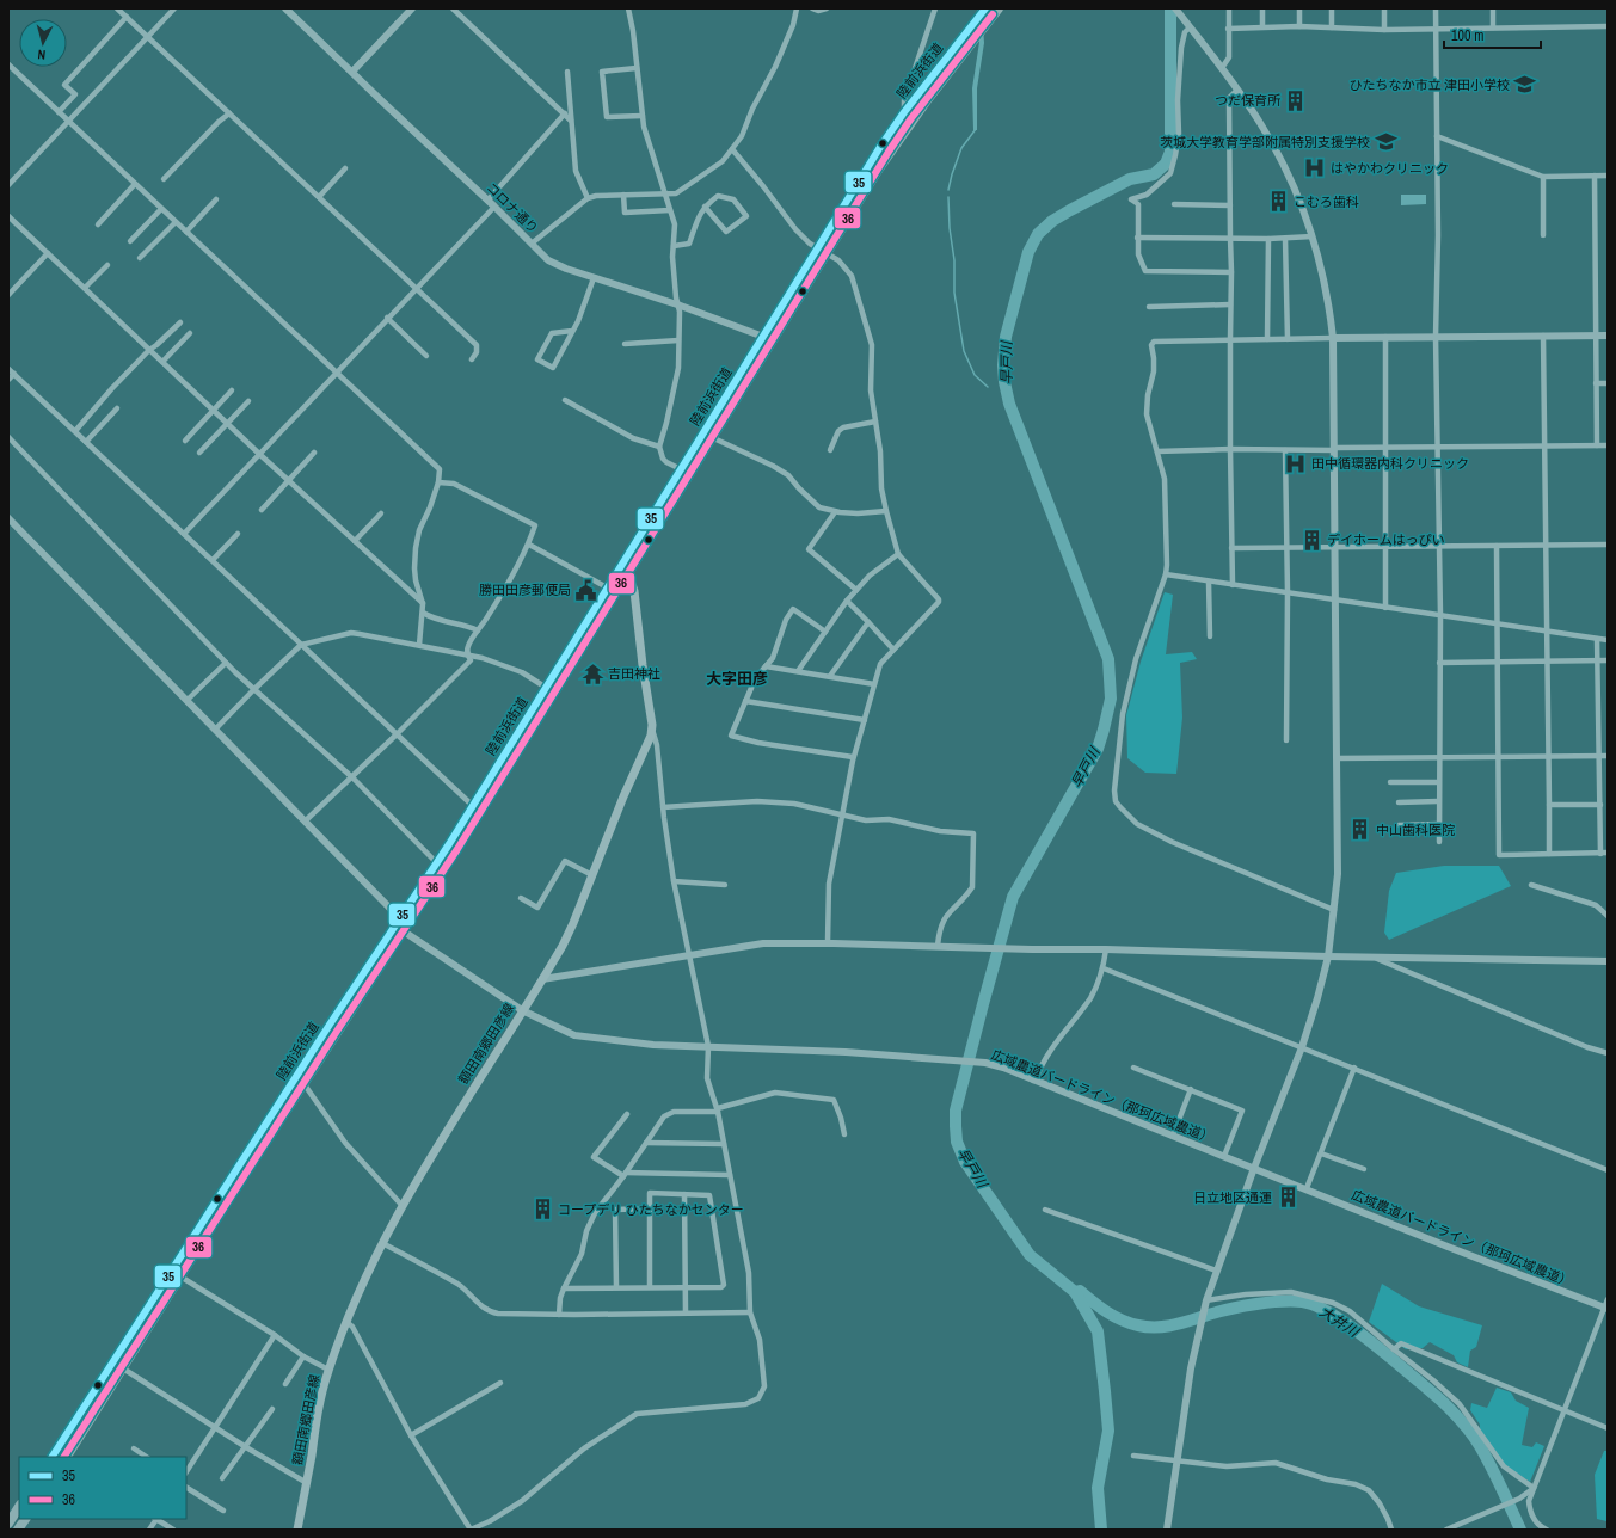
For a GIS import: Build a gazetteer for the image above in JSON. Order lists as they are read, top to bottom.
{
  "streets": {
    "highway": ["陸前浜街道"],
    "main road": ["額田南郷田彦線"],
    "street": ["コロナ通り", "広域農道バードライン（那珂広域農道）"]
  },
  "crossings": [
    ["陸前浜街道", "コロナ通り"],
    ["陸前浜街道", "額田南郷田彦線"],
    ["陸前浜街道", "広域農道バードライン（那珂広域農道）"],
    ["額田南郷田彦線", "広域農道バードライン（那珂広域農道）"]
  ],
  "districts": ["大字田彦"],
  "water": ["早戸川", "大井川"],
  "places": {
    "school or university": ["ひたちなか市立 津田小学校", "茨城大学教育学部附属特別支援学校"],
    "building": [
      "つだ保育所",
      "こむろ歯科",
      "デイホームはっぴい",
      "中山歯科医院",
      "日立地区通運",
      "コープデリ ひたちなかセンター"
    ],
    "hospital": ["はやかわクリニック", "田中循環器内科クリニック"],
    "public building": ["勝田田彦郵便局"],
    "temple": ["吉田神社"]
  },
  "lines": ["transit line 35", "transit line 36"],
  "legend": ["35", "36"],
  "scale_bar": "100 m",
  "north": "bottom"
}
